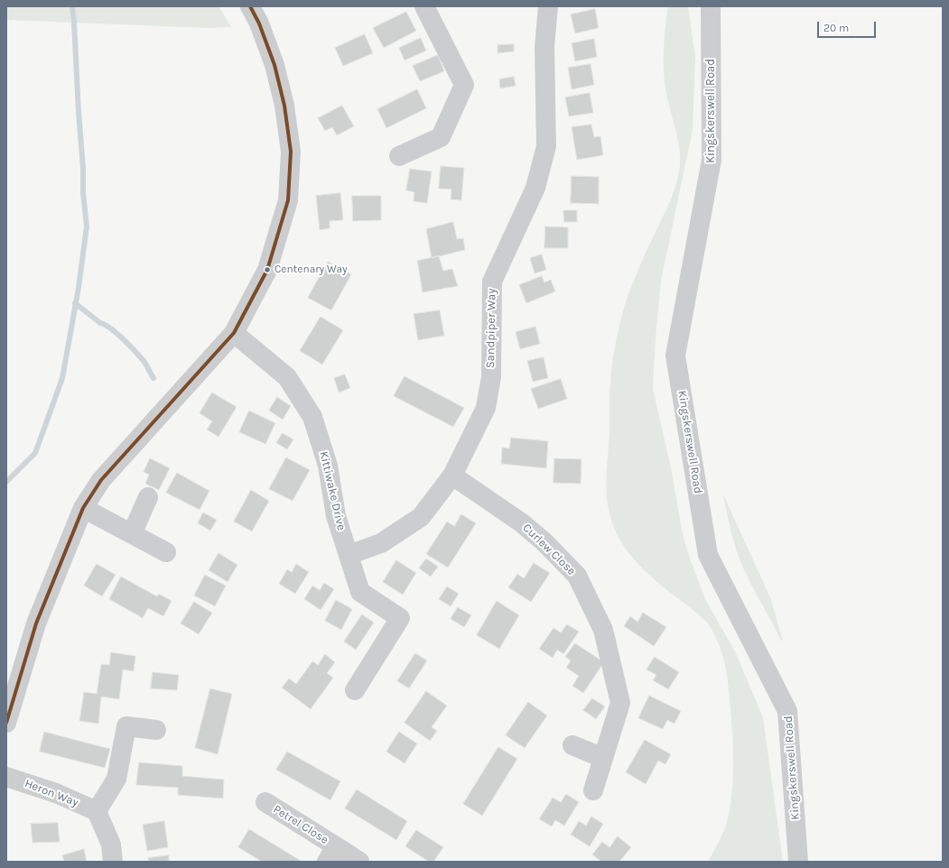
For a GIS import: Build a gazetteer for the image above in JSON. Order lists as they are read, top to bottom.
{
  "streets": {
    "street": [
      "Kingskerswell Road",
      "Sandpiper Way",
      "Kittiwake Drive",
      "Curlew Close",
      "Heron Way",
      "Petrel Close"
    ]
  },
  "crossings": [
    ["Sandpiper Way", "Kittiwake Drive"],
    ["Sandpiper Way", "Curlew Close"]
  ],
  "places": ["Centenary Way"],
  "scale_bar": "20 m"
}
